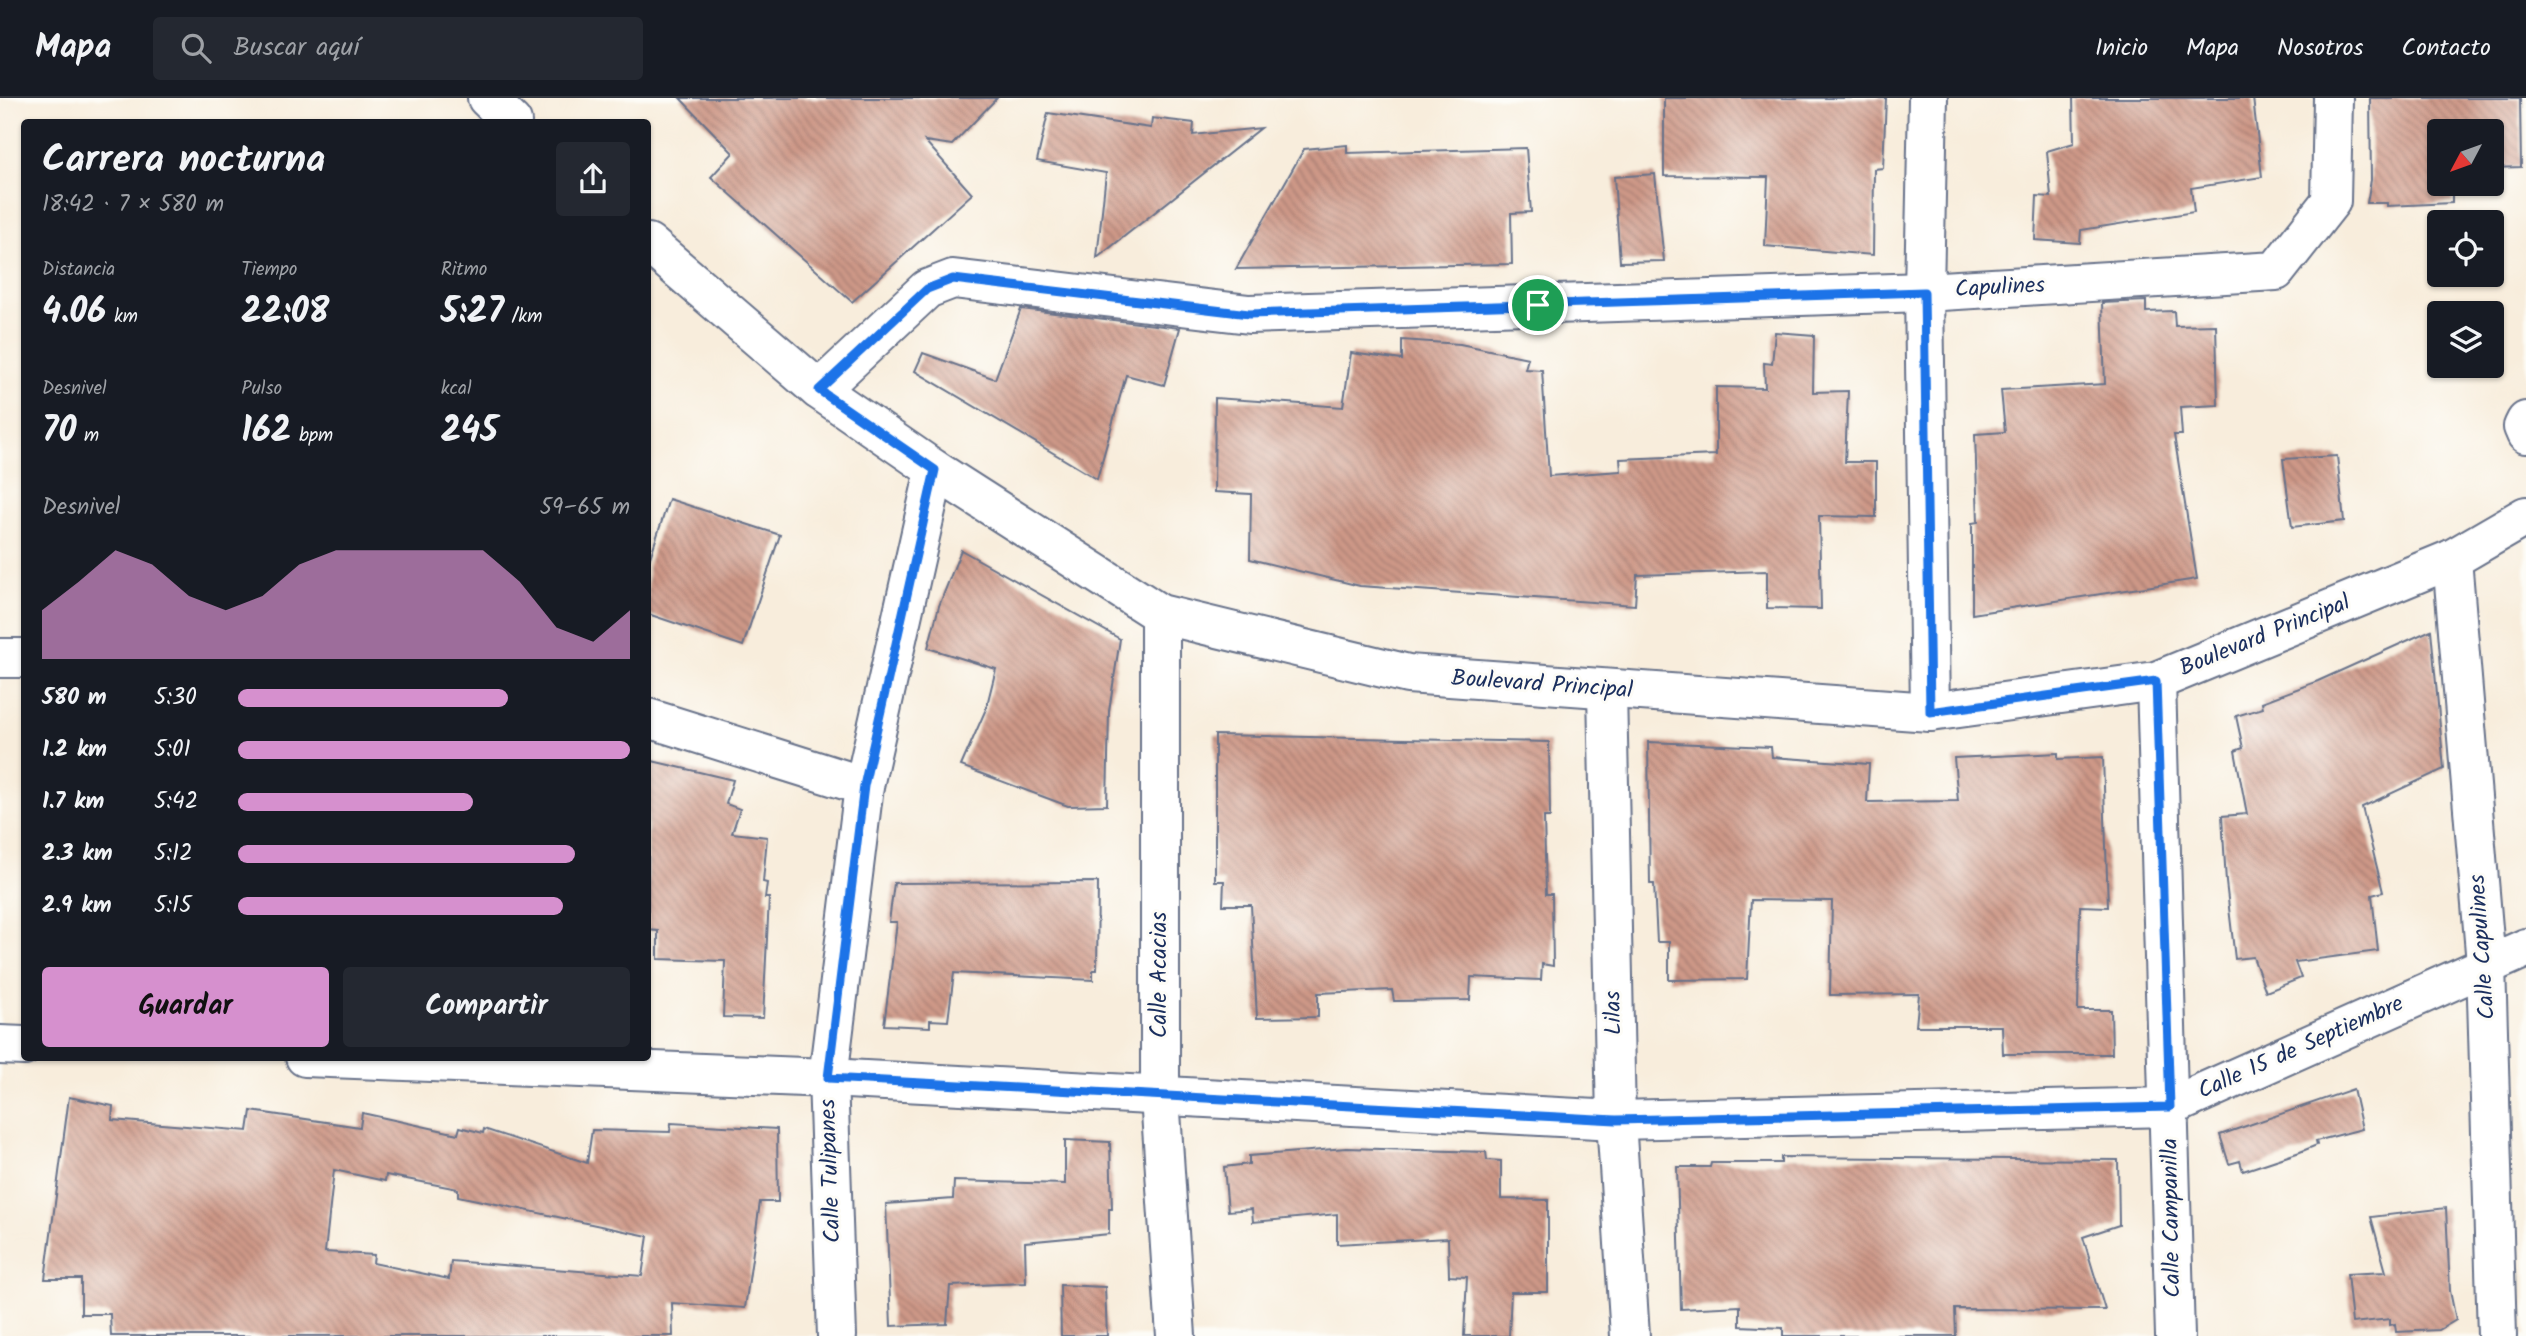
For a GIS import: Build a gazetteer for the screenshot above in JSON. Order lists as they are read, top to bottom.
{
  "streets": {
    "street": [
      "Capulines",
      "Boulevard Principal",
      "Calle Capulines",
      "Calle Acacias",
      "Lilas",
      "Calle 15 de Septiembre",
      "Calle Tulipanes",
      "Calle Campanilla"
    ]
  },
  "crossings": [
    ["Capulines", "Boulevard Principal"],
    ["Boulevard Principal", "Calle Capulines"],
    ["Boulevard Principal", "Calle Acacias"],
    ["Boulevard Principal", "Lilas"],
    ["Boulevard Principal", "Calle Tulipanes"],
    ["Boulevard Principal", "Calle Campanilla"],
    ["Calle Capulines", "Calle 15 de Septiembre"],
    ["Calle Acacias", "Calle 15 de Septiembre"],
    ["Lilas", "Calle 15 de Septiembre"],
    ["Calle 15 de Septiembre", "Calle Tulipanes"],
    ["Calle 15 de Septiembre", "Calle Campanilla"]
  ],
  "north": "bottom left",
  "page": {
    "header": "Mapa",
    "search": "Buscar aquí",
    "nav": [
      "Inicio",
      "Mapa",
      "Nosotros",
      "Contacto"
    ],
    "heading": ["Carrera nocturna", "18:42 · 7 × 580 m"],
    "stats": [
      ["Distancia", "4.06 km"],
      ["Tiempo", "22:08"],
      ["Ritmo", "5:27 /km"],
      ["Desnivel", "70 m"],
      ["Pulso", "162 bpm"],
      ["kcal", "245"]
    ],
    "chart": ["Desnivel", "59–65 m"],
    "list": [
      {
        "name": "580 m",
        "note": "5:30"
      },
      {
        "name": "1.2 km",
        "note": "5:01"
      },
      {
        "name": "1.7 km",
        "note": "5:42"
      },
      {
        "name": "2.3 km",
        "note": "5:12"
      },
      {
        "name": "2.9 km",
        "note": "5:15"
      }
    ],
    "buttons": ["Guardar", "Compartir"]
  }
}
